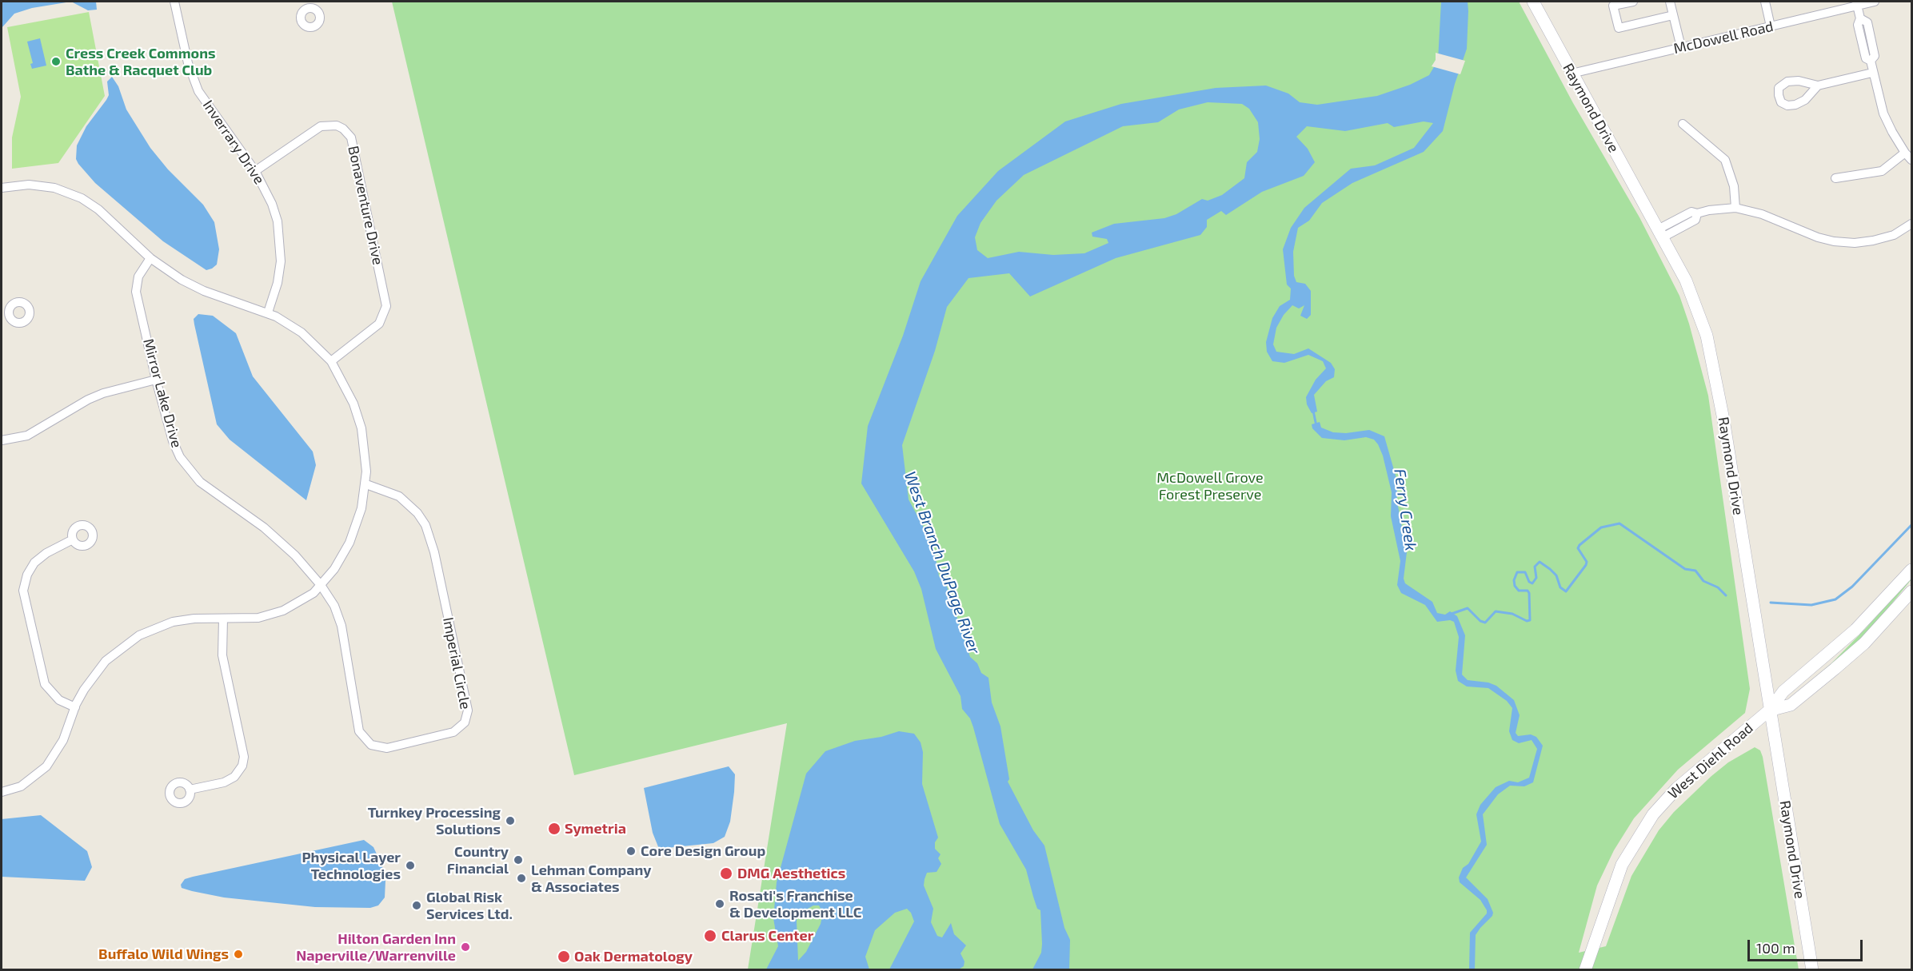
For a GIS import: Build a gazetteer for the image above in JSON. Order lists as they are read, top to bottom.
{
  "streets": {
    "street": [
      "McDowell Road",
      "Raymond Drive",
      "Inverrary Drive",
      "Bonaventure Drive",
      "Mirror Lake Drive",
      "Imperial Circle",
      "West Diehl Road"
    ]
  },
  "crossings": [
    ["McDowell Road", "Raymond Drive"],
    ["Raymond Drive", "West Diehl Road"],
    ["Inverrary Drive", "Bonaventure Drive"],
    ["Mirror Lake Drive", "Imperial Circle"]
  ],
  "water": ["Ferry Creek", "West Branch DuPage River"],
  "parks": ["McDowell Grove Forest Preserve"],
  "places": [
    "Cress Creek Commons Bathe & Racquet Club",
    "Turnkey Processing Solutions",
    "Symetria",
    "Core Design Group",
    "Country Financial",
    "Physical Layer Technologies",
    "DMG Aesthetics",
    "Lehman Company & Associates",
    "Rosati's Franchise & Development LLC",
    "Global Risk Services Ltd.",
    "Clarus Center",
    "Hilton Garden Inn Naperville/Warrenville",
    "Buffalo Wild Wings",
    "Oak Dermatology"
  ],
  "scale_bar": "100 m"
}
